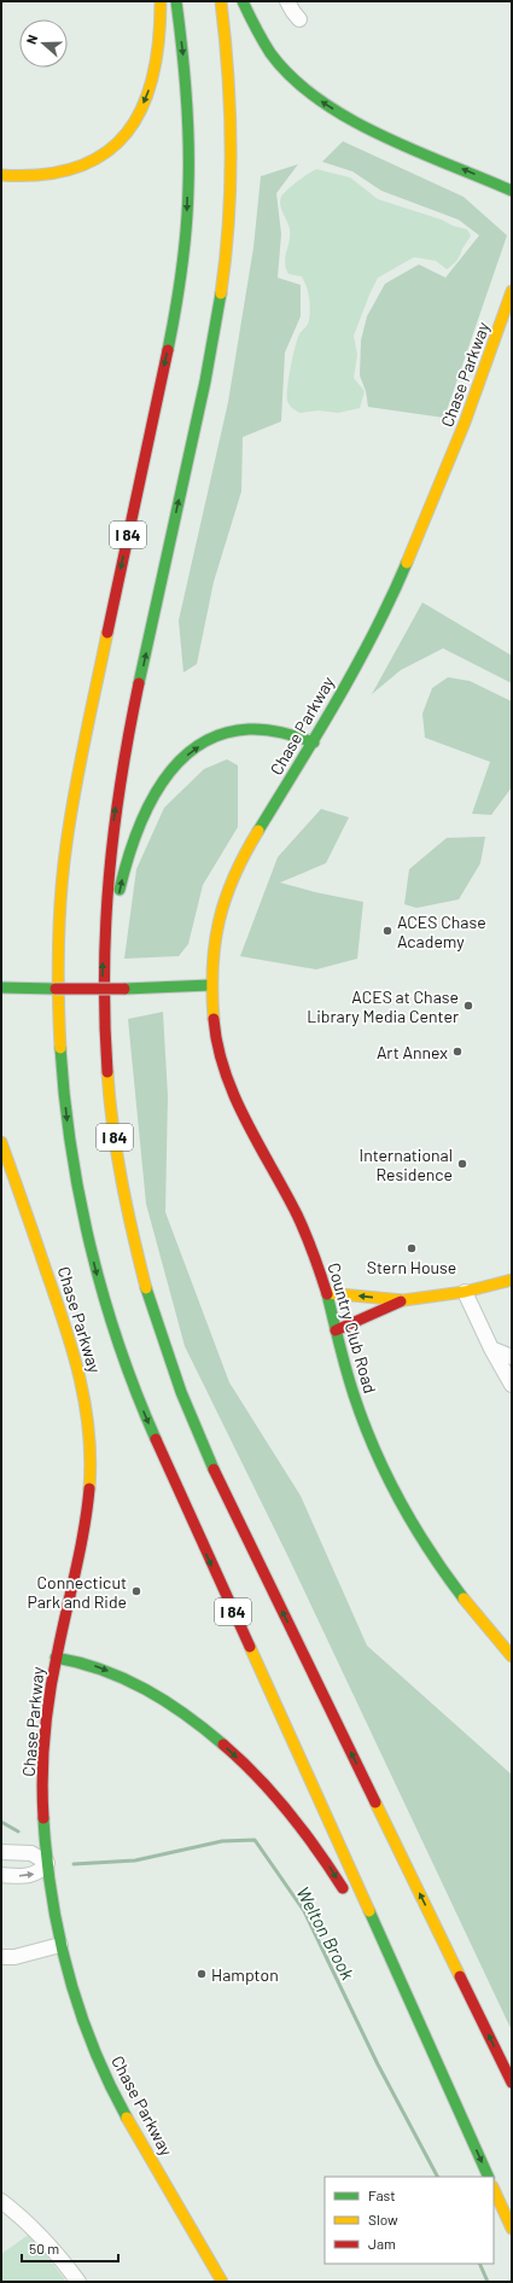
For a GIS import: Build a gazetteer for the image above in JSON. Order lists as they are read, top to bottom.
{
  "streets": {
    "main road": ["Chase Parkway", "I 84", "Country Club Road"]
  },
  "crossings": [
    ["Chase Parkway", "Country Club Road"]
  ],
  "water": ["Welton Brook"],
  "places": [
    "ACES Chase Academy",
    "ACES at Chase Library Media Center",
    "Art Annex",
    "International Residence",
    "Stern House",
    "Connecticut Park and Ride",
    "Hampton"
  ],
  "legend": ["Fast", "Slow", "Jam"],
  "scale_bar": "50 m",
  "north": "left"
}
